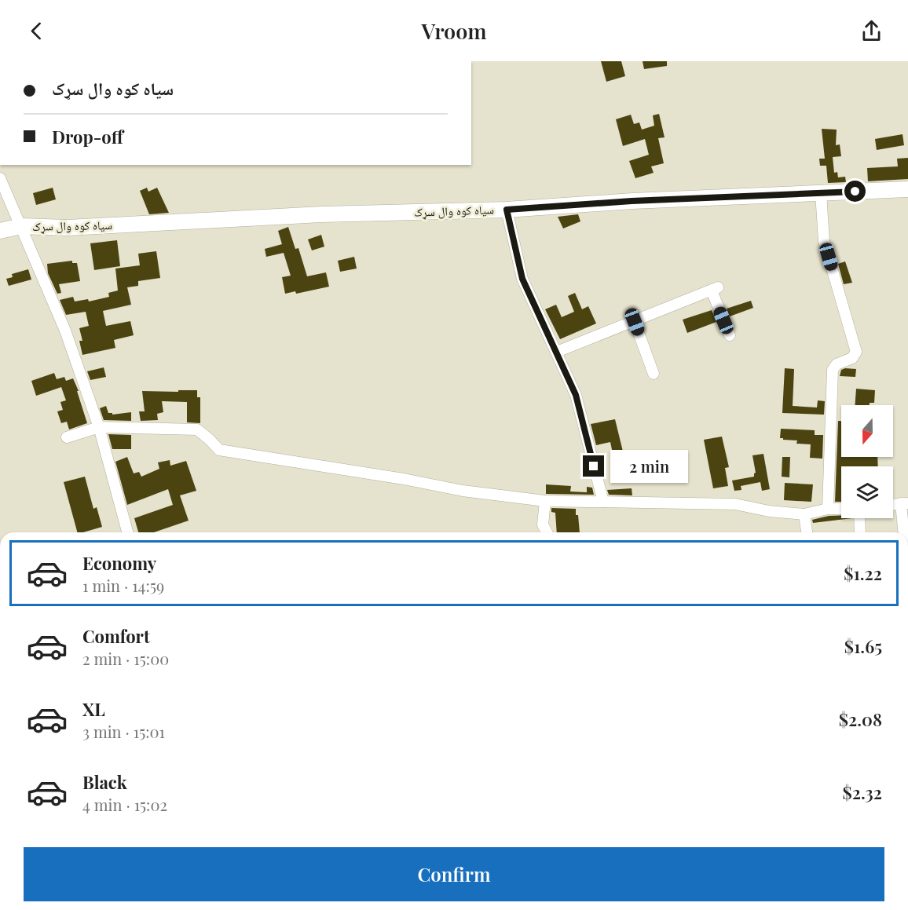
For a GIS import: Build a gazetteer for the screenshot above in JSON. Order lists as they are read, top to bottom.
{
  "streets": {
    "street": ["سیاه کوه وال سړک"]
  },
  "north": "bottom",
  "page": {
    "header": "Vroom",
    "banner": ["سیاه کوه وال سړک", "Drop-off"],
    "bubble": "2 min",
    "list": [
      {
        "name": "Economy",
        "note": "1 min · 14:59",
        "value": "$1.22"
      },
      {
        "name": "Comfort",
        "note": "2 min · 15:00",
        "value": "$1.65"
      },
      {
        "name": "XL",
        "note": "3 min · 15:01",
        "value": "$2.08"
      },
      {
        "name": "Black",
        "note": "4 min · 15:02",
        "value": "$2.32"
      }
    ],
    "buttons": "Confirm"
  }
}
